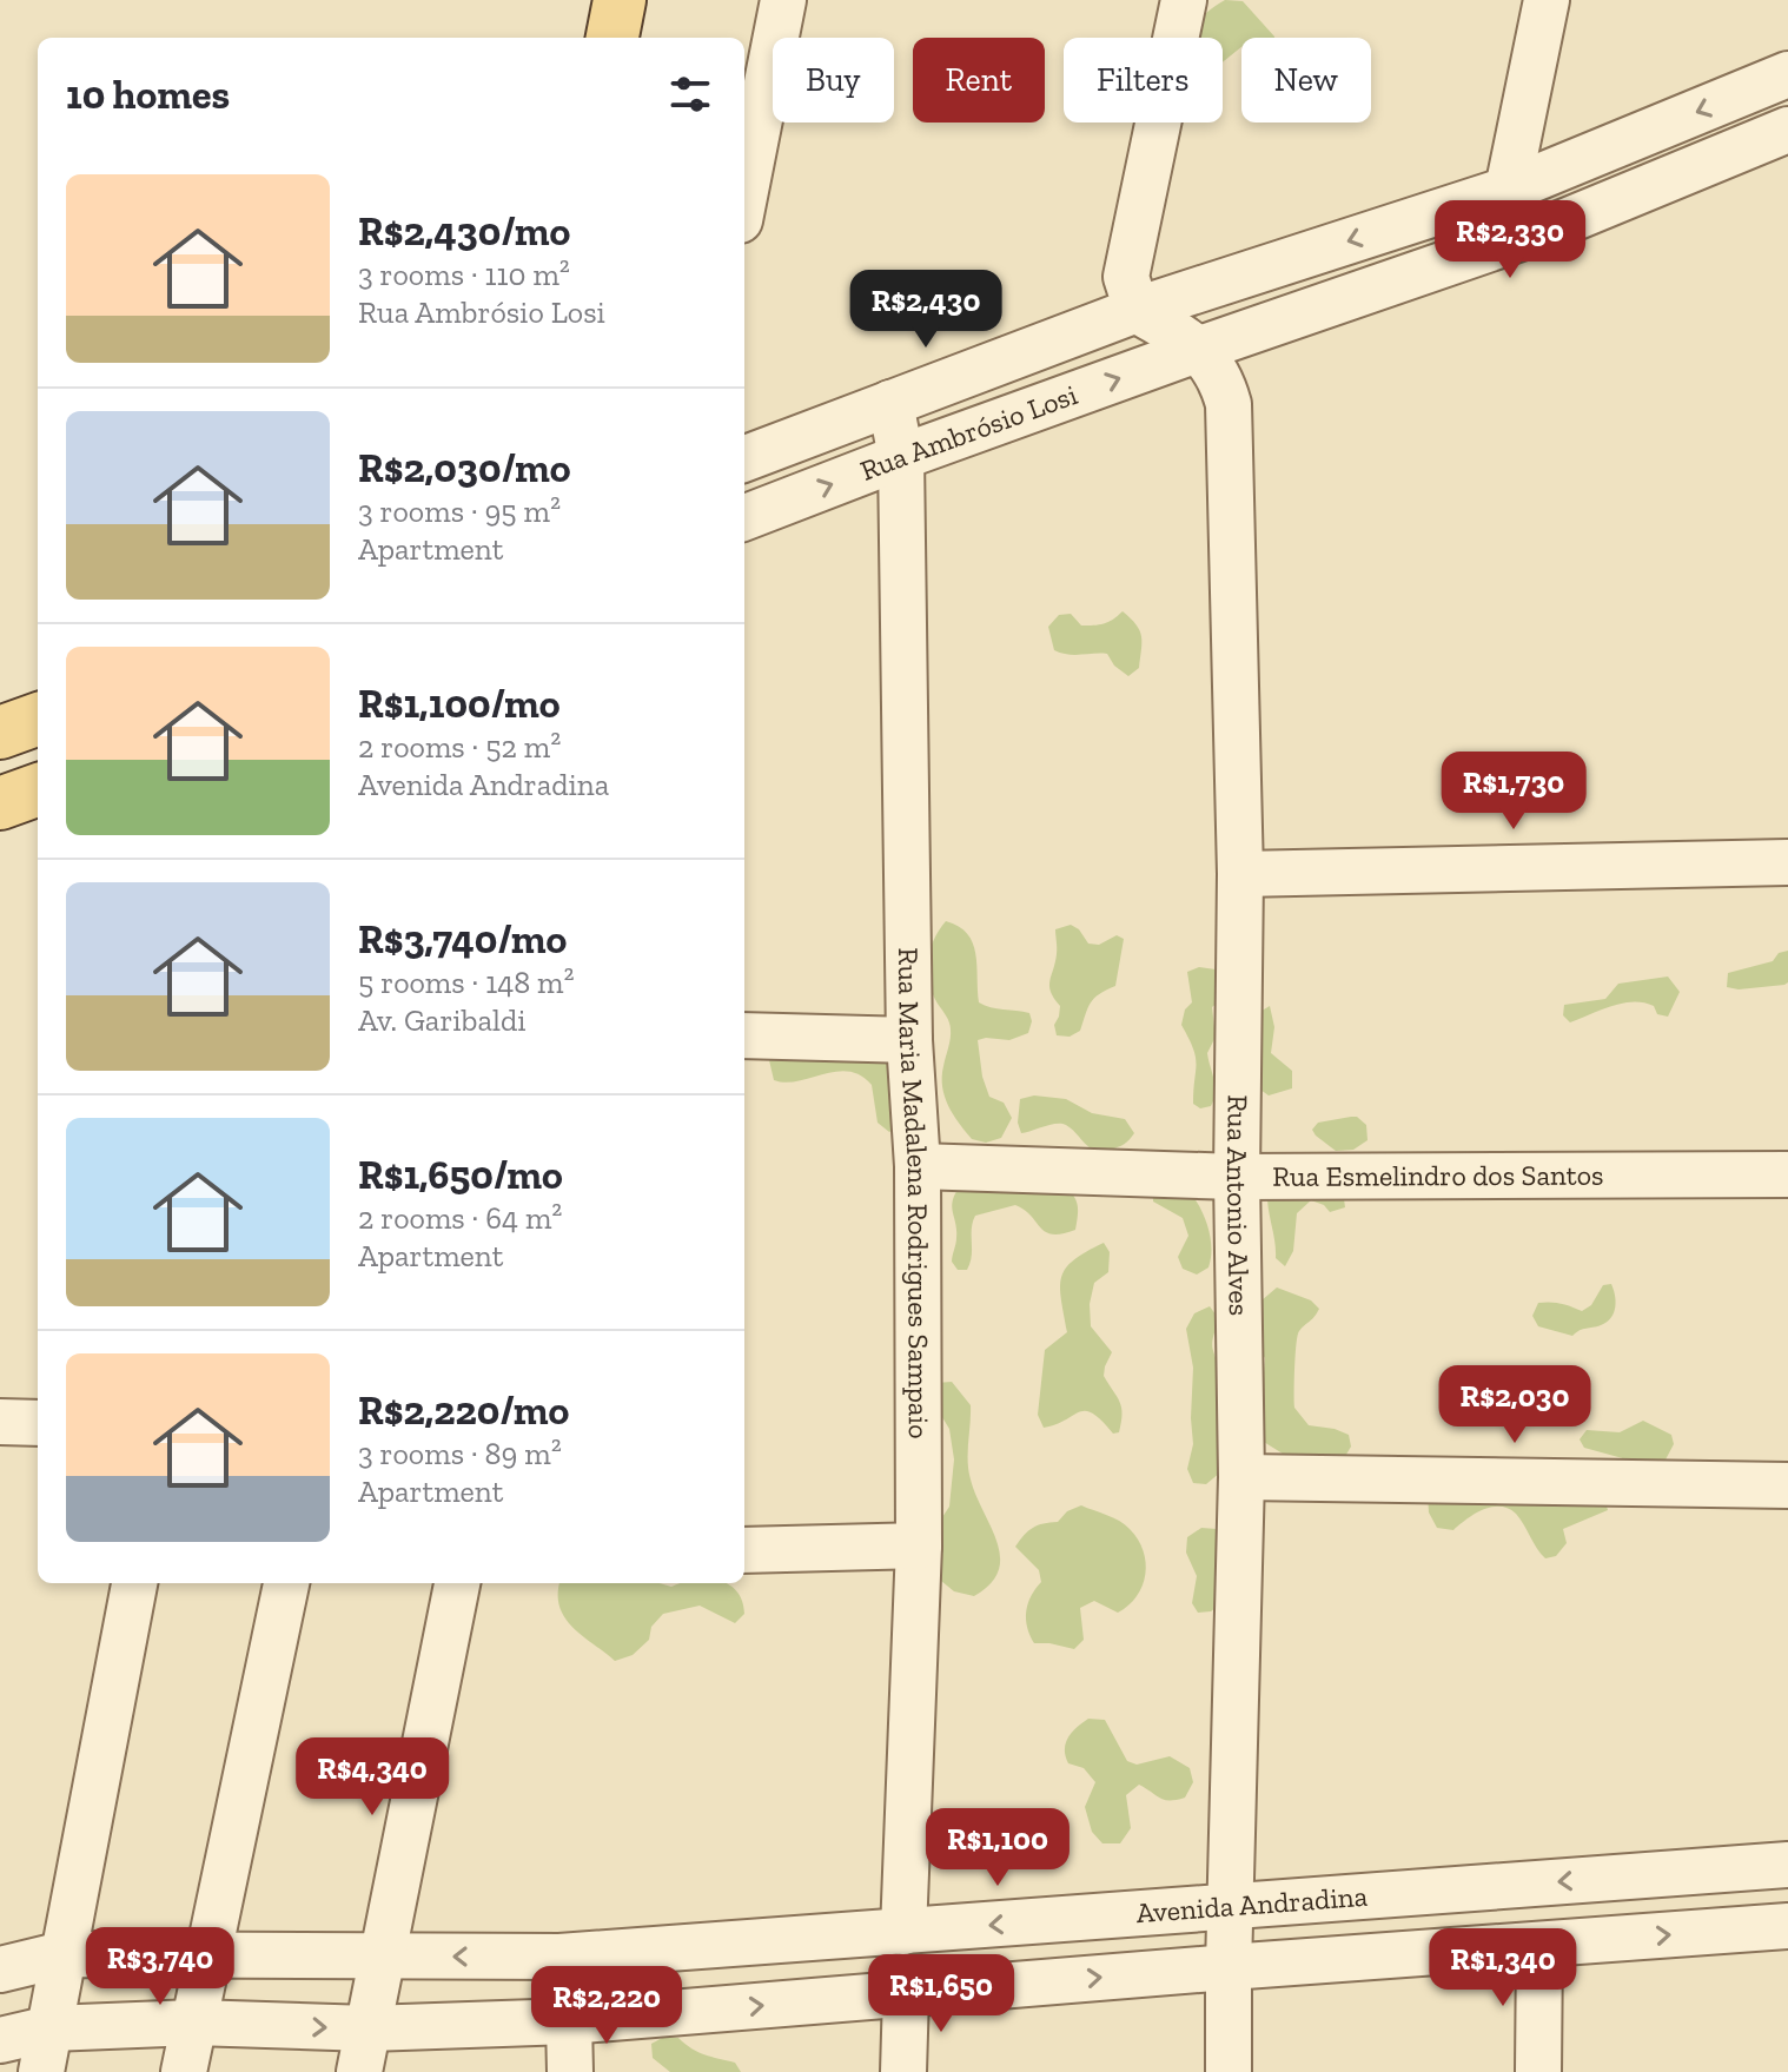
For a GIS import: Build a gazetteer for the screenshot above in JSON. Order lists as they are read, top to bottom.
{
  "streets": {
    "street": [
      "Rua Ambrósio Losi",
      "Rua Esmelindro dos Santos",
      "Rua Maria Madalena Rodrigues Sampaio",
      "Rua Antonio Alves",
      "Avenida Andradina"
    ]
  },
  "crossings": [
    ["Rua Ambrósio Losi", "Rua Maria Madalena Rodrigues Sampaio"],
    ["Rua Ambrósio Losi", "Rua Antonio Alves"],
    ["Rua Esmelindro dos Santos", "Rua Maria Madalena Rodrigues Sampaio"],
    ["Rua Esmelindro dos Santos", "Rua Antonio Alves"],
    ["Rua Maria Madalena Rodrigues Sampaio", "Avenida Andradina"],
    ["Rua Antonio Alves", "Avenida Andradina"]
  ],
  "page": {
    "chip": [
      "Buy",
      "Rent",
      "Filters",
      "New"
    ],
    "heading": "10 homes",
    "list": [
      {
        "name": "R$2,430/mo",
        "note": "3 rooms · 110 m² · Rua Ambrósio Losi"
      },
      {
        "name": "R$2,030/mo",
        "note": "3 rooms · 95 m² · Apartment"
      },
      {
        "name": "R$1,100/mo",
        "note": "2 rooms · 52 m² · Avenida Andradina"
      },
      {
        "name": "R$3,740/mo",
        "note": "5 rooms · 148 m² · Av. Garibaldi"
      },
      {
        "name": "R$1,650/mo",
        "note": "2 rooms · 64 m² · Apartment"
      },
      {
        "name": "R$2,220/mo",
        "note": "3 rooms · 89 m² · Apartment"
      }
    ],
    "price": [
      "R$2,330",
      "R$2,430",
      "R$1,730",
      "R$2,030",
      "R$4,340",
      "R$1,100",
      "R$3,740",
      "R$1,340",
      "R$1,650",
      "R$2,220"
    ]
  }
}
